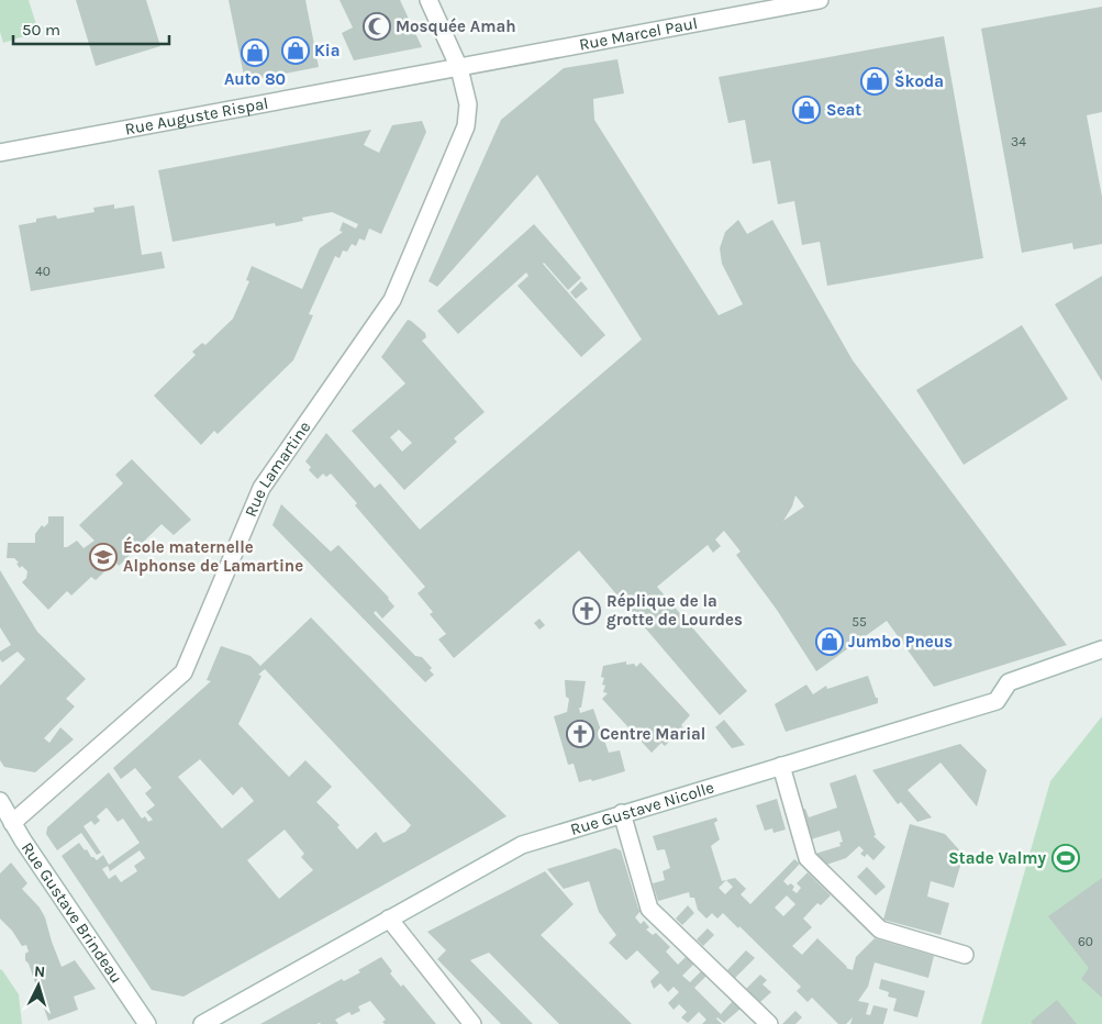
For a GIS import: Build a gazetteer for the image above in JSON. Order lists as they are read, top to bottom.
{
  "streets": {
    "street": [
      "Rue Marcel Paul",
      "Rue Auguste Rispal",
      "Rue Lamartine",
      "Rue Gustave Nicolle",
      "Rue Gustave Brindeau"
    ]
  },
  "crossings": [
    ["Rue Marcel Paul", "Rue Auguste Rispal"],
    ["Rue Marcel Paul", "Rue Lamartine"],
    ["Rue Auguste Rispal", "Rue Lamartine"],
    ["Rue Lamartine", "Rue Gustave Brindeau"]
  ],
  "places": {
    "mosque": ["Mosquée Amah"],
    "shop": [
      "Kia",
      "Auto 80",
      "Škoda",
      "Seat",
      "Jumbo Pneus"
    ],
    "school or university": ["École maternelle Alphonse de Lamartine"],
    "church": ["Réplique de la grotte de Lourdes", "Centre Marial"],
    "sports": ["Stade Valmy"]
  },
  "house_numbers": [
    "34",
    "40",
    "55",
    "60"
  ],
  "scale_bar": "50 m",
  "north": "top"
}
